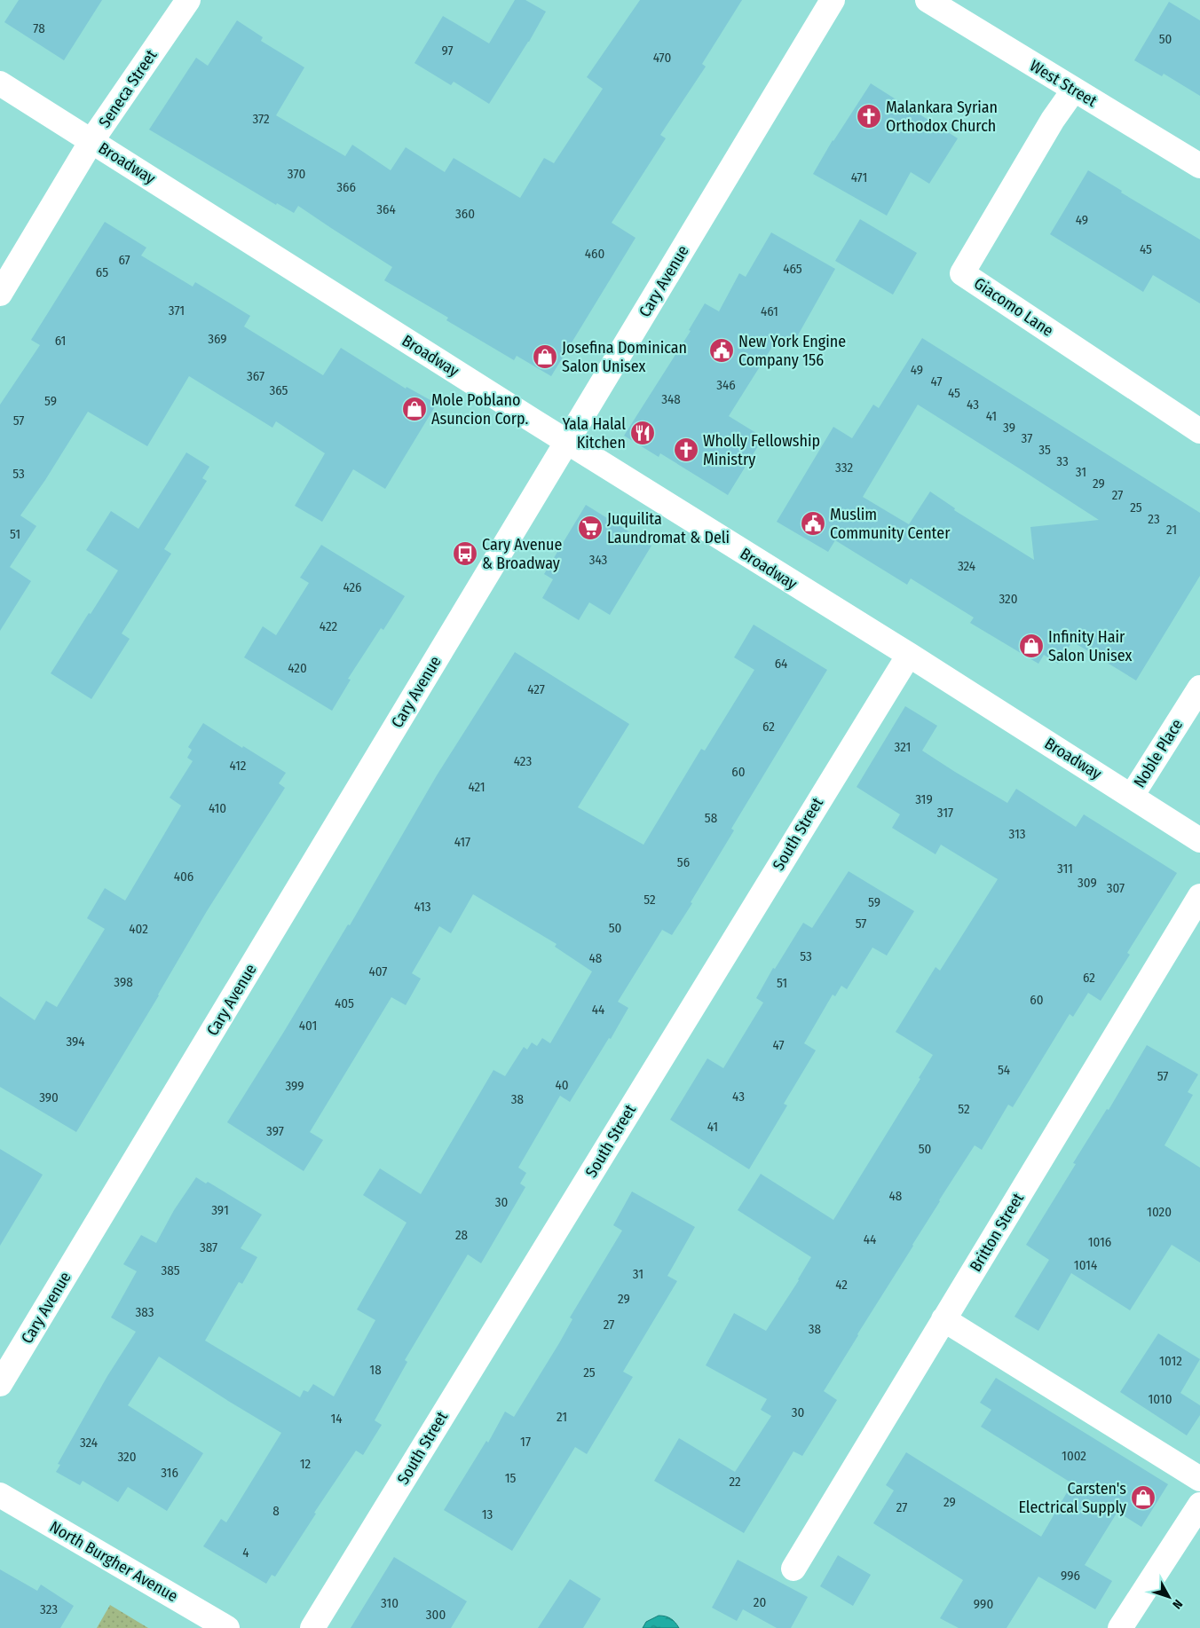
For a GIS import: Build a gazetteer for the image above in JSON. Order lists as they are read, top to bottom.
{
  "streets": {
    "street": [
      "West Street",
      "Seneca Street",
      "Broadway",
      "Cary Avenue",
      "Giacomo Lane",
      "Noble Place",
      "South Street",
      "Britton Street",
      "North Burgher Avenue"
    ]
  },
  "crossings": [
    ["West Street", "Giacomo Lane"],
    ["Seneca Street", "Broadway"],
    ["Broadway", "Cary Avenue"],
    ["Broadway", "Noble Place"],
    ["Broadway", "South Street"]
  ],
  "places": {
    "church": ["Malankara Syrian Orthodox Church", "Wholly Fellowship Ministry"],
    "public building": ["New York Engine Company 156", "Muslim Community Center"],
    "shop": [
      "Josefina Dominican Salon Unisex",
      "Mole Poblano Asuncion Corp.",
      "Infinity Hair Salon Unisex",
      "Carsten's Electrical Supply"
    ],
    "restaurant": ["Yala Halal Kitchen"],
    "supermarket": ["Juquilita Laundromat & Deli"],
    "bus stop": ["Cary Avenue & Broadway"]
  },
  "house_numbers": [
    "78",
    "50",
    "97",
    "470",
    "372",
    "370",
    "471",
    "366",
    "364",
    "360",
    "49",
    "45",
    "460",
    "67",
    "465",
    "65",
    "371",
    "461",
    "369",
    "61",
    "49",
    "367",
    "47",
    "346",
    "365",
    "45",
    "348",
    "59",
    "43",
    "41",
    "57",
    "39",
    "37",
    "35",
    "33",
    "332",
    "31",
    "53",
    "29",
    "27",
    "25",
    "23",
    "21",
    "51",
    "343",
    "324",
    "426",
    "320",
    "422",
    "64",
    "420",
    "427",
    "62",
    "321",
    "423",
    "412",
    "60",
    "421",
    "319",
    "410",
    "317",
    "58",
    "313",
    "417",
    "56",
    "311",
    "406",
    "309",
    "307",
    "52",
    "59",
    "413",
    "57",
    "50",
    "402",
    "53",
    "48",
    "407",
    "62",
    "398",
    "51",
    "60",
    "405",
    "44",
    "401",
    "394",
    "47",
    "54",
    "57",
    "40",
    "399",
    "43",
    "390",
    "38",
    "52",
    "41",
    "397",
    "50",
    "48",
    "30",
    "391",
    "1020",
    "28",
    "44",
    "1016",
    "387",
    "1014",
    "385",
    "31",
    "42",
    "29",
    "383",
    "27",
    "38",
    "1012",
    "18",
    "25",
    "1010",
    "30",
    "21",
    "14",
    "17",
    "324",
    "1002",
    "320",
    "12",
    "316",
    "15",
    "22",
    "29",
    "27",
    "8",
    "13",
    "4",
    "996",
    "20",
    "310",
    "990",
    "323",
    "300"
  ],
  "north": "bottom right"
}
